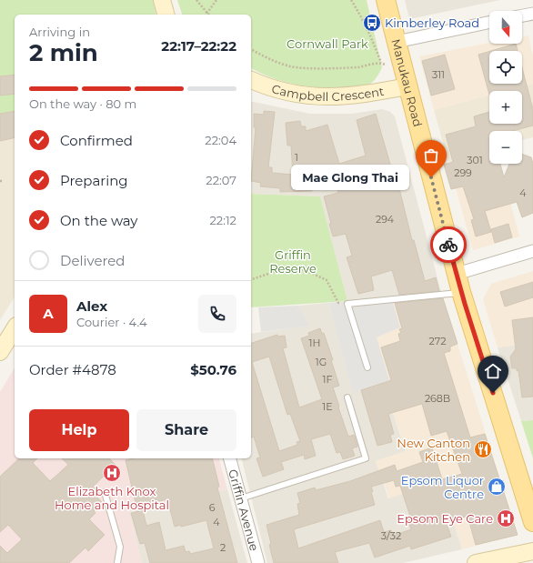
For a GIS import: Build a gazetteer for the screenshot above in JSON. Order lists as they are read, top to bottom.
{
  "streets": {
    "main road": ["Manukau Road", "Campbell Crescent"],
    "street": ["Griffin Avenue"]
  },
  "crossings": [
    ["Manukau Road", "Campbell Crescent"]
  ],
  "parks": ["Cornwall Park", "Griffin Reserve"],
  "places": {
    "bus stop": ["Kimberley Road"],
    "other": ["Mae Glong Thai"],
    "restaurant": ["New Canton Kitchen"],
    "hospital": ["Elizabeth Knox Home and Hospital", "Epsom Eye Care"],
    "shop": ["Epsom Liquor Centre"]
  },
  "house_numbers": [
    "311",
    "1",
    "301",
    "299",
    "4",
    "294",
    "272",
    "1H",
    "1G",
    "1F",
    "268B",
    "1E",
    "6",
    "4",
    "3/32",
    "2"
  ],
  "north": "bottom",
  "page": {
    "map_buttons": ["+", "−"],
    "heading": ["2 min", "Arriving in", "22:17–22:22"],
    "panel": [
      "Alex",
      "Courier · 4.4",
      "Order #4878",
      "$50.76"
    ],
    "bar": "On the way · 80 m",
    "list": [
      ["Confirmed", "22:04"],
      ["Preparing", "22:07"],
      ["On the way", "22:12"],
      "Delivered"
    ],
    "bubble": "Mae Glong Thai",
    "round": "A",
    "buttons": ["Help", "Share"]
  }
}
